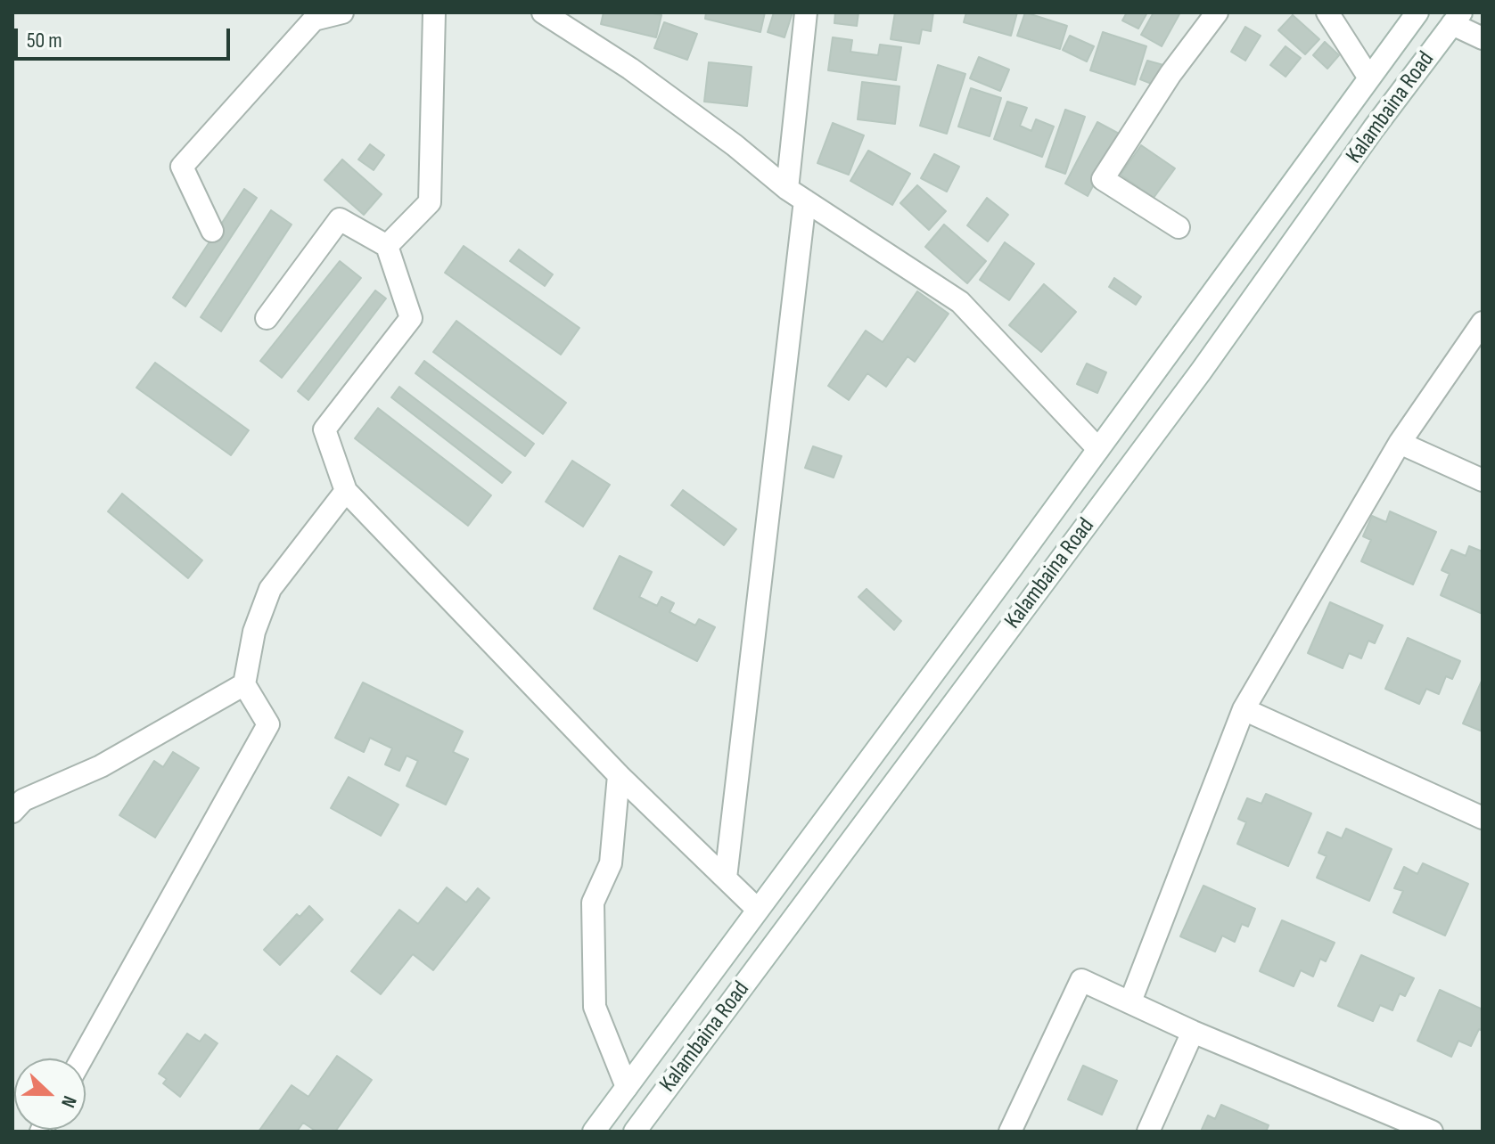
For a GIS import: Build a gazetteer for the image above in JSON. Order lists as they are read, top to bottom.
{
  "streets": {
    "street": ["Kalambaina Road"]
  },
  "scale_bar": "50 m",
  "north": "right"
}
